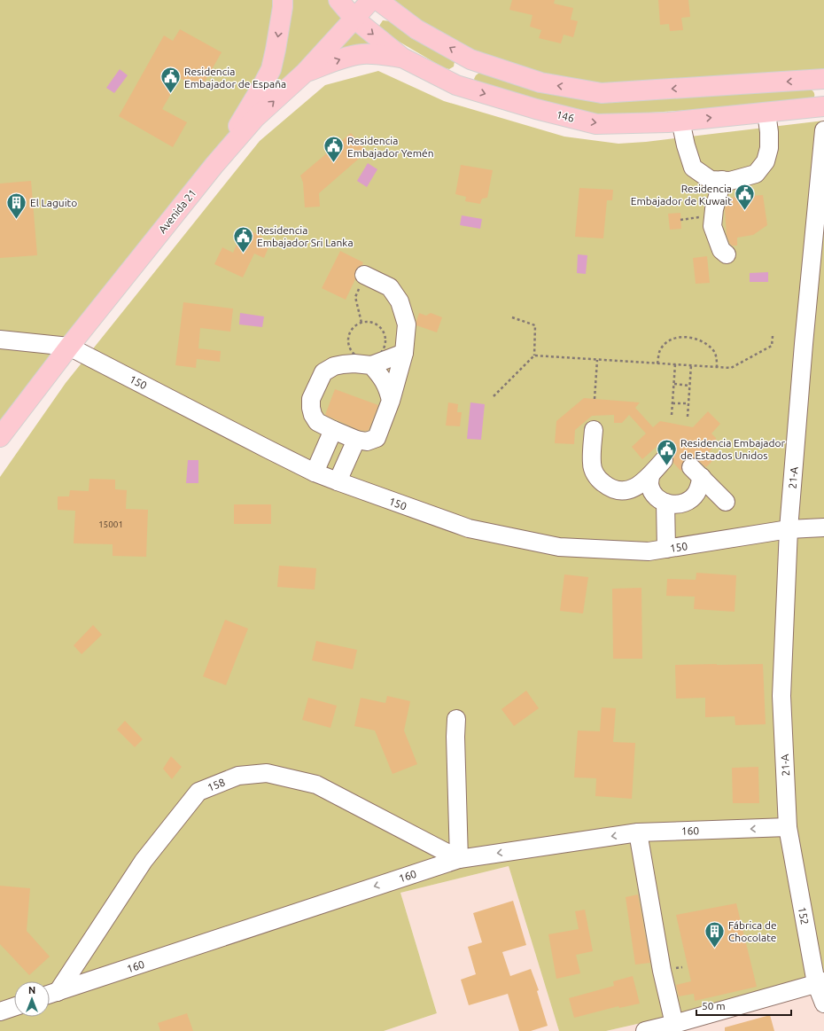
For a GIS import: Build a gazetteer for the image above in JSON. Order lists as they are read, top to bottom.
{
  "streets": {
    "main road": ["146", "Avenida 21"],
    "street": [
      "150",
      "21-A",
      "158",
      "160",
      "152"
    ]
  },
  "crossings": [
    ["146", "Avenida 21"],
    ["Avenida 21", "150"],
    ["150", "21-A"],
    ["21-A", "160"],
    ["21-A", "152"],
    ["158", "160"],
    ["160", "152"]
  ],
  "one_way": ["160"],
  "places": {
    "public building": [
      "Residencia Embajador de España",
      "Residencia Embajador Yemén",
      "Residencia Embajador de Kuwait",
      "Residencia Embajador Sri Lanka",
      "Residencia Embajador de Estados Unidos"
    ],
    "building": ["El Laguito", "Fábrica de Chocolate"]
  },
  "house_numbers": ["15001"],
  "scale_bar": "50 m",
  "north": "top"
}
